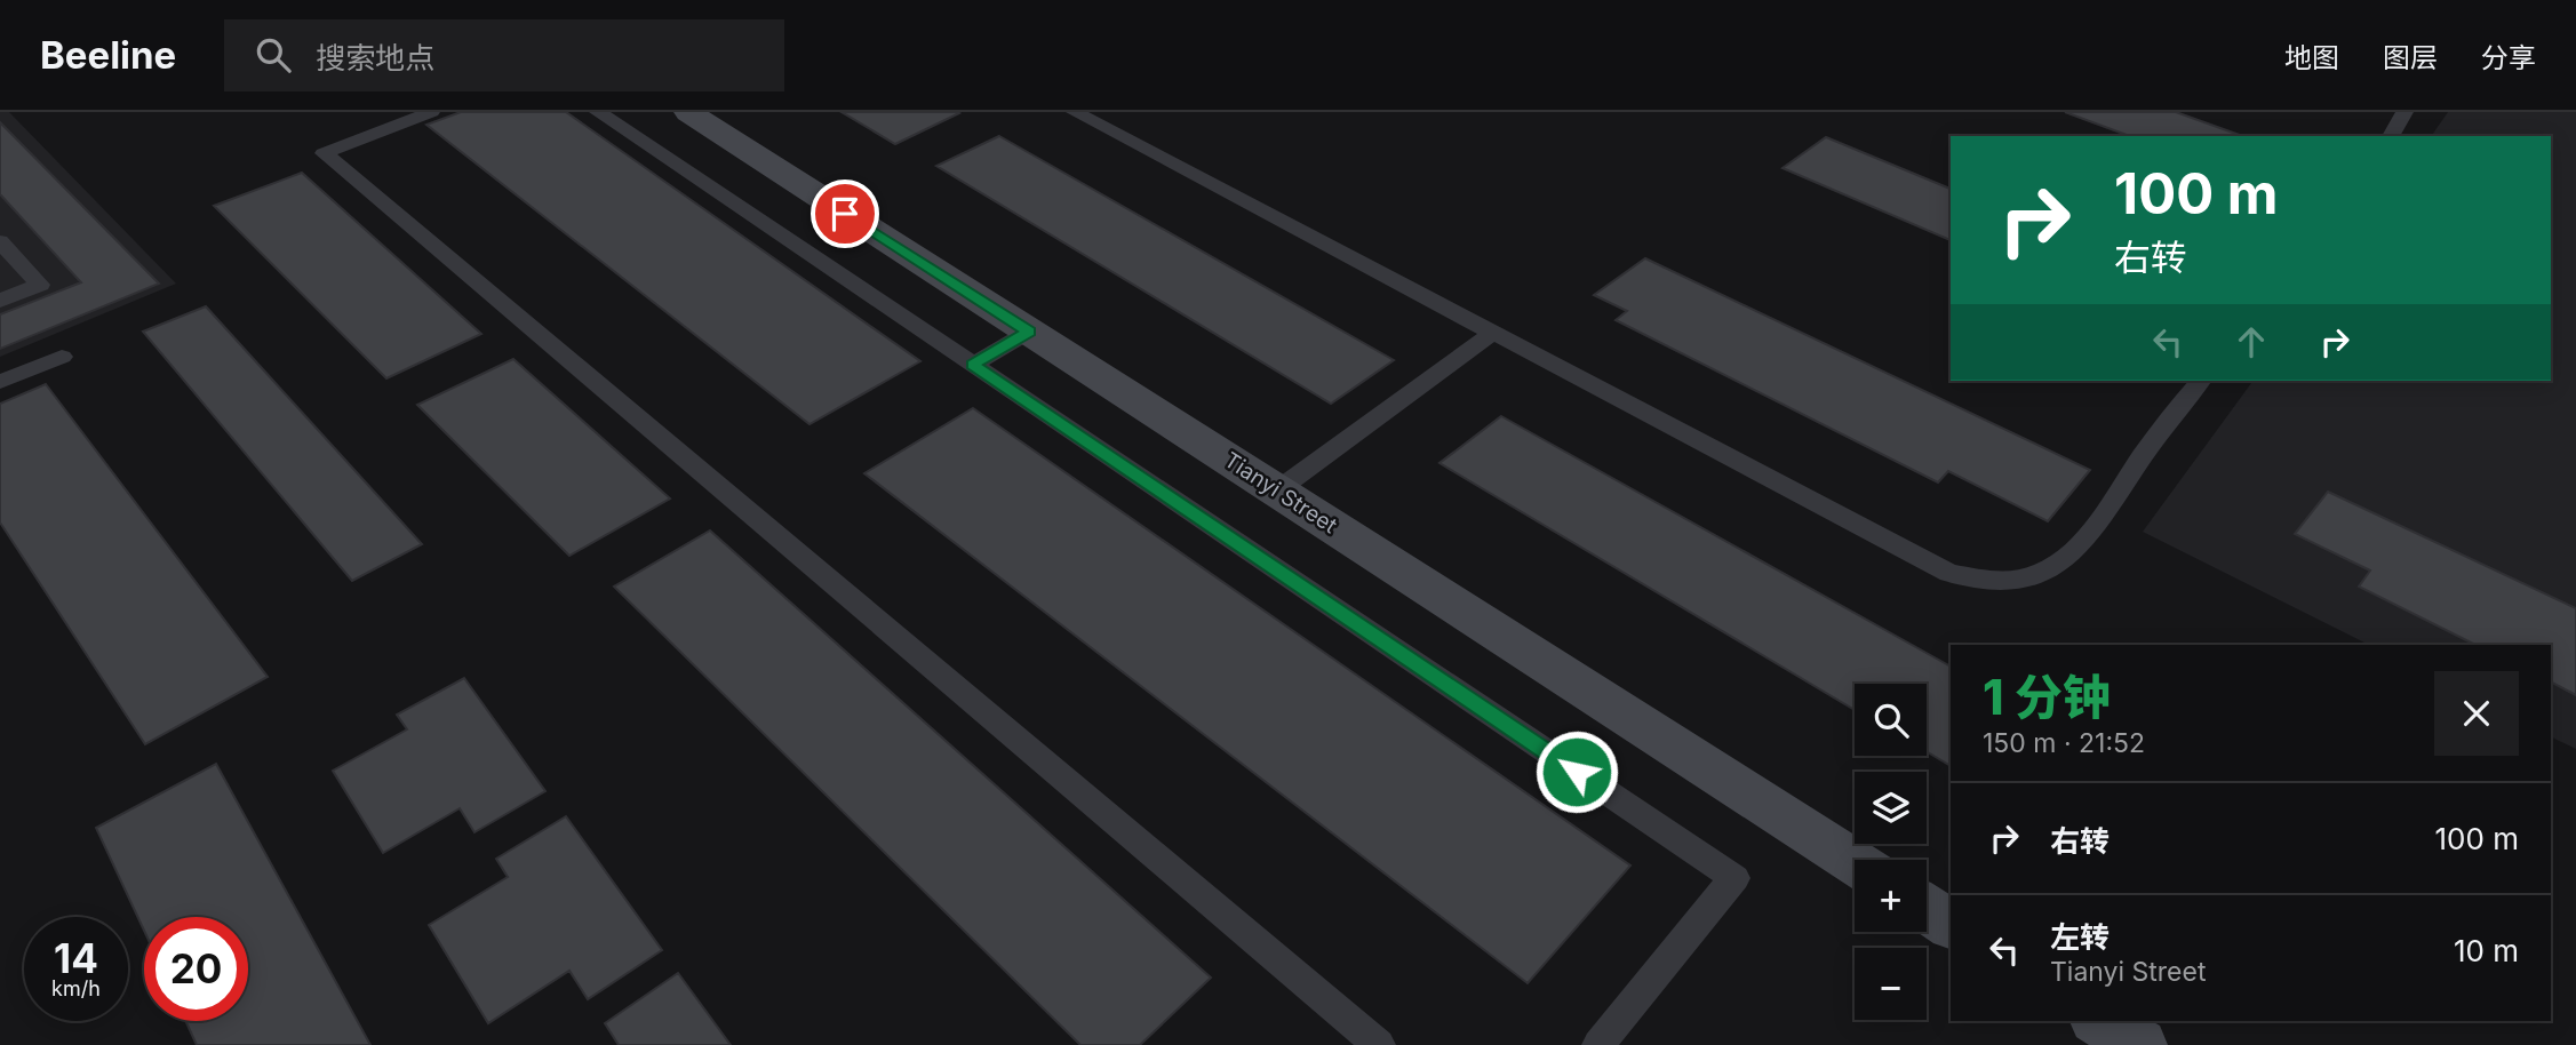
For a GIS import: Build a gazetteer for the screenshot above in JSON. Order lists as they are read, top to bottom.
{
  "streets": {
    "street": ["Tianyi Street"]
  },
  "page": {
    "header": "Beeline",
    "search": "搜索地点",
    "nav": ["地图", "图层", "分享"],
    "turn": ["100 m", "右转"],
    "heading": ["1 分钟", "150 m · 21:52"],
    "map_buttons": ["+", "−"],
    "list": [
      {
        "name": "右转",
        "value": "100 m"
      },
      {
        "name": "左转",
        "note": "Tianyi Street",
        "value": "10 m"
      }
    ],
    "speed": "14 km/h",
    "limit": "20"
  }
}
